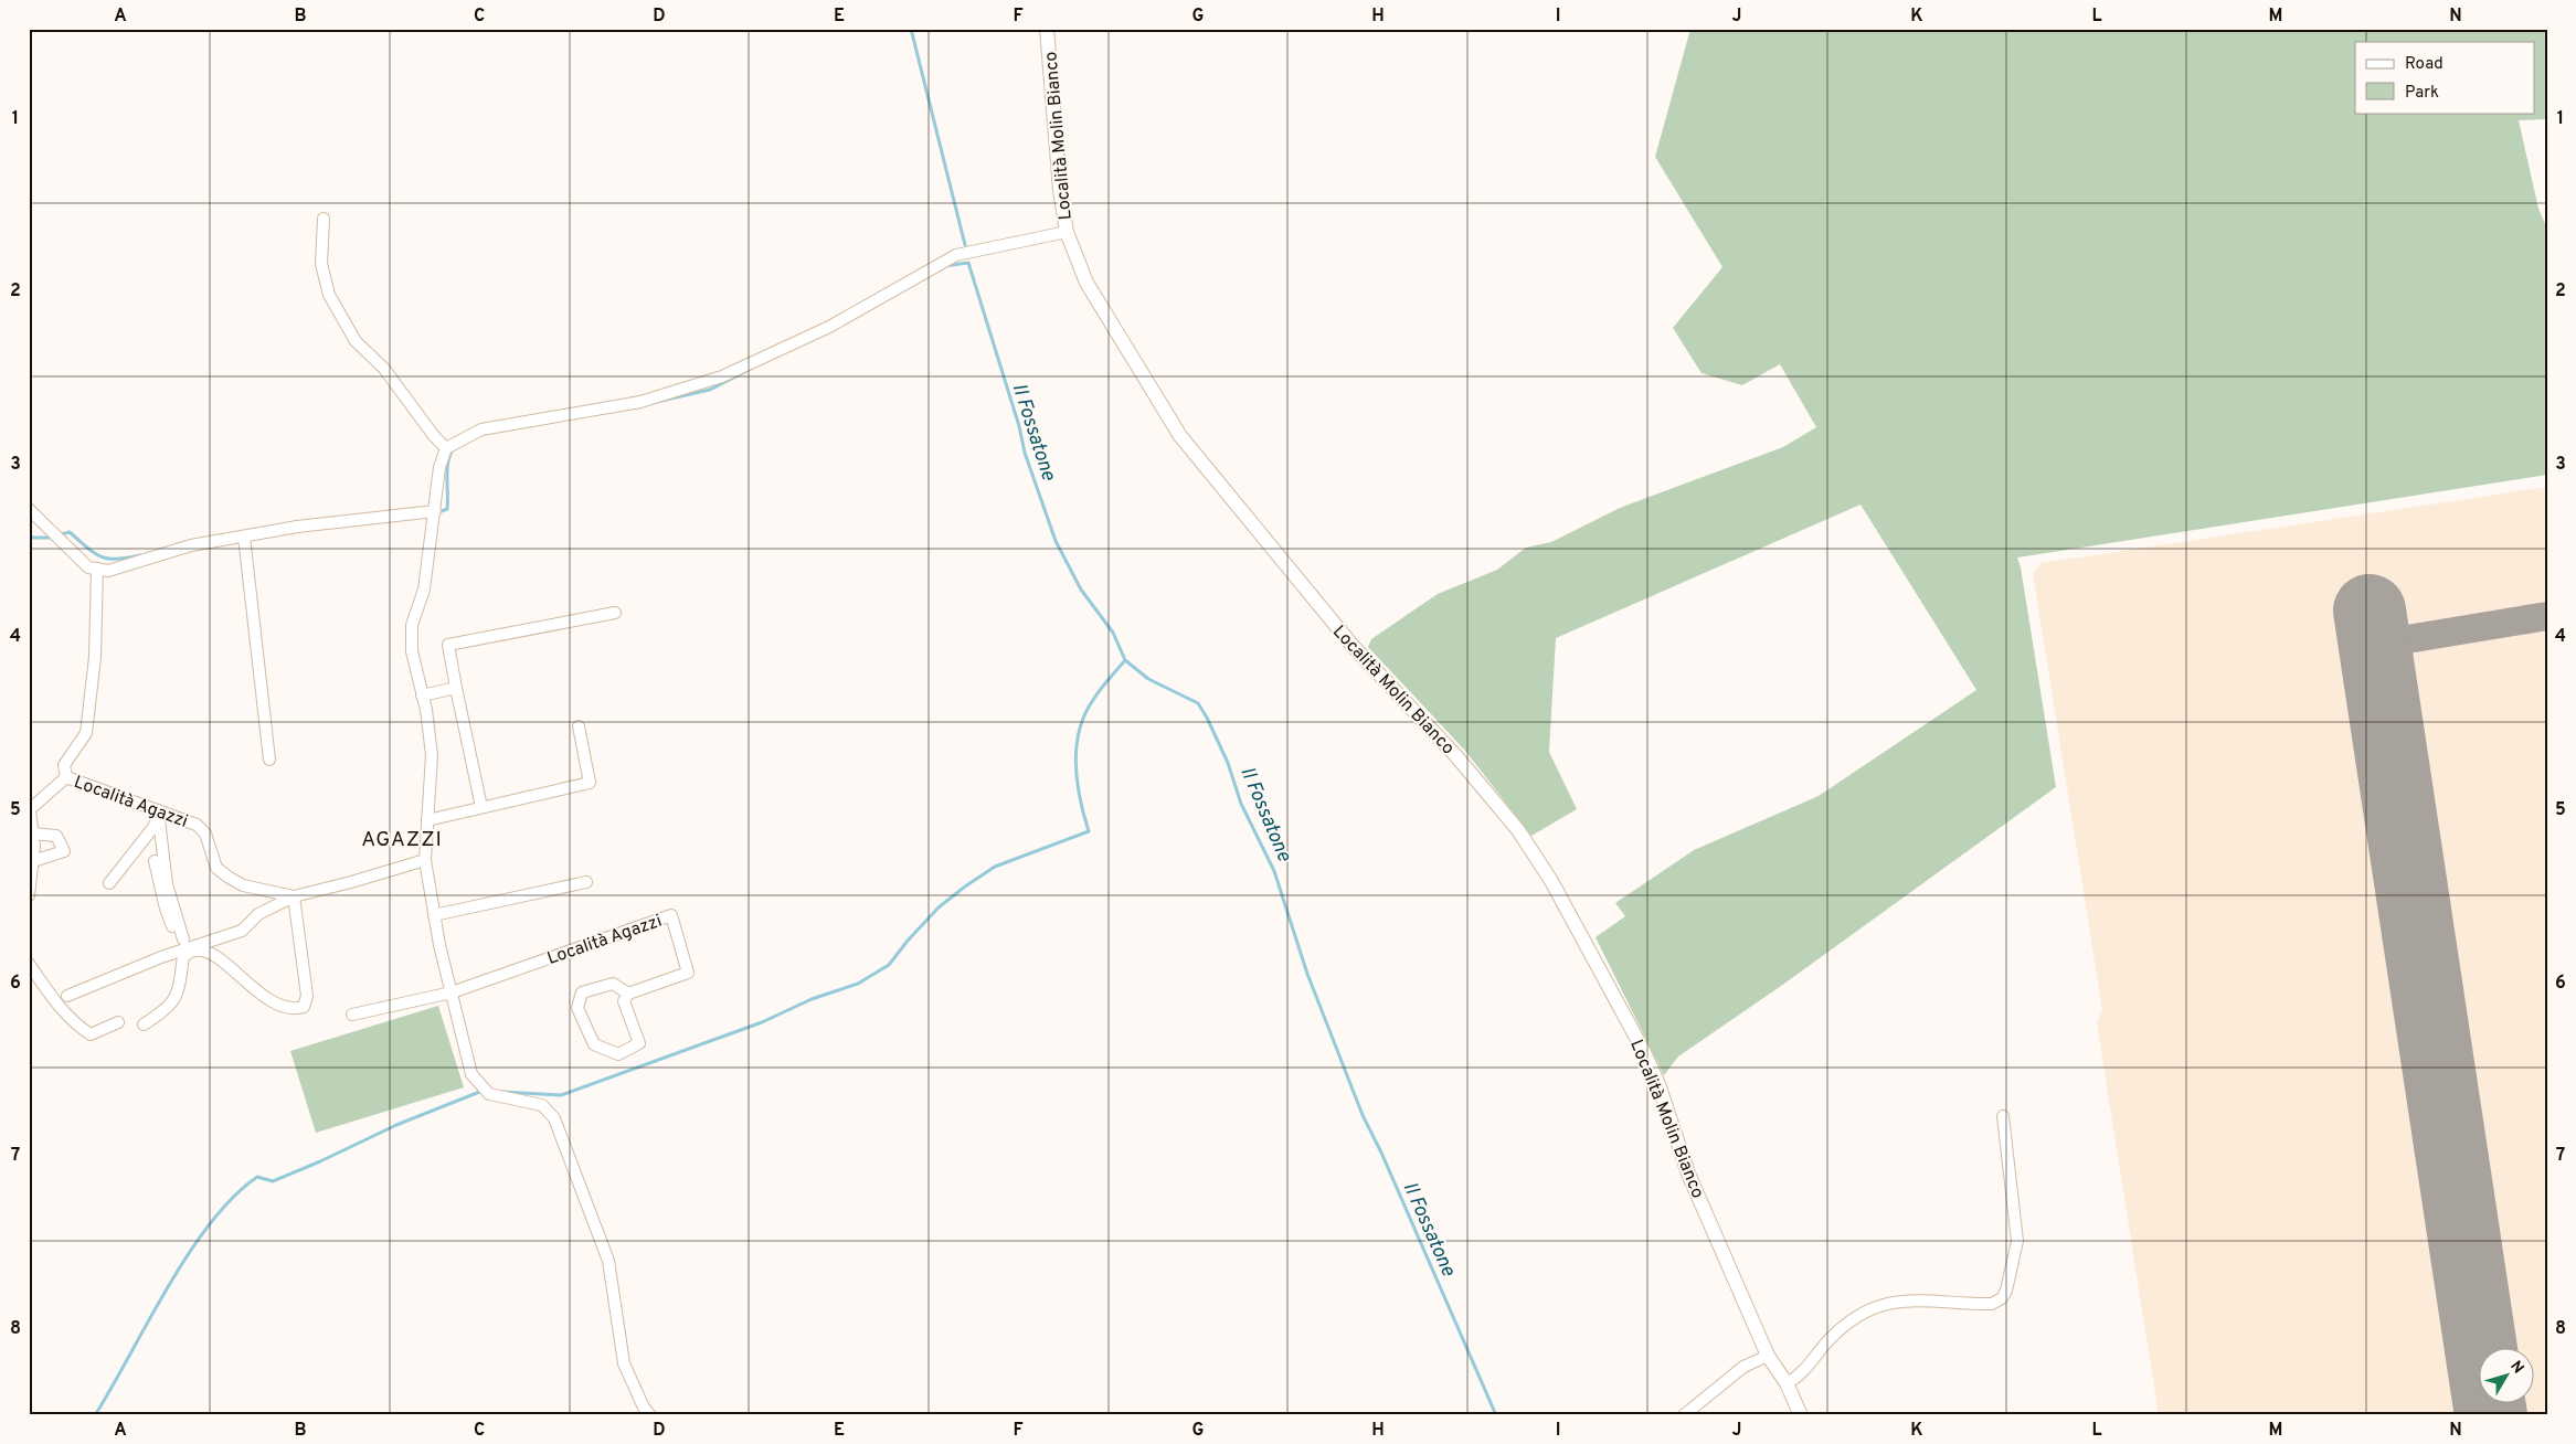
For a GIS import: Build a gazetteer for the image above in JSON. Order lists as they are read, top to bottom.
{
  "streets": {
    "street": ["Località Molin Bianco", "Località Agazzi"]
  },
  "districts": ["AGAZZI"],
  "water": ["Il Fossatone"],
  "legend": ["Road", "Park"],
  "north": "top right",
  "grid": {
    "columns": [
      "A",
      "B",
      "C",
      "D",
      "E",
      "F",
      "G",
      "H",
      "I",
      "J",
      "K",
      "L",
      "M",
      "N"
    ],
    "rows": [
      "1",
      "2",
      "3",
      "4",
      "5",
      "6",
      "7",
      "8"
    ]
  }
}
